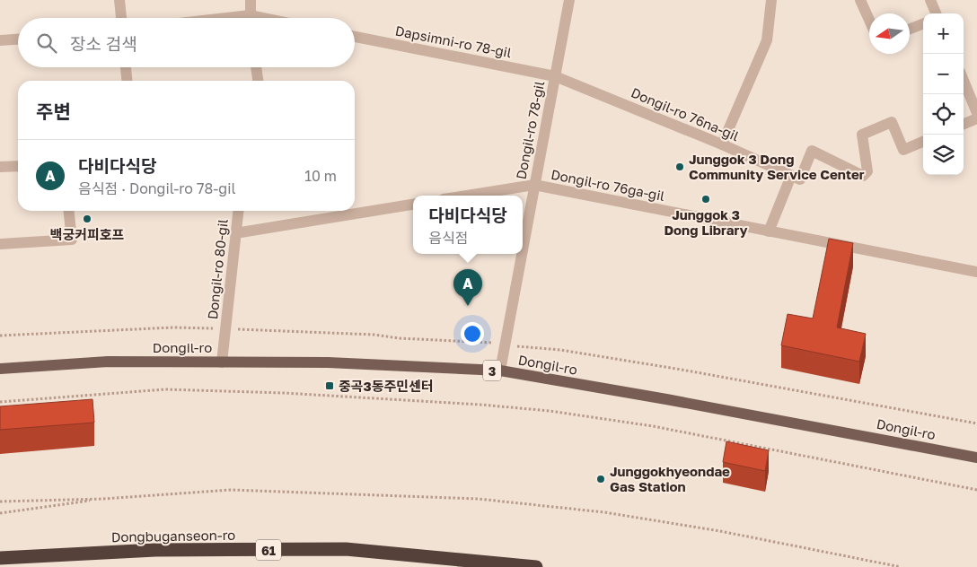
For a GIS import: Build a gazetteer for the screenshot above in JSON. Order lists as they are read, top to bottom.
{
  "streets": {
    "highway": ["Dongbuganseon-ro", "61"],
    "main road": ["Dongil-ro", "3"],
    "street": [
      "Dapsimni-ro 78-gil",
      "Dongil-ro 76na-gil",
      "Dongil-ro 78-gil",
      "Dongil-ro 76ga-gil",
      "Dongil-ro 80-gil"
    ]
  },
  "crossings": [
    ["Dapsimni-ro 78-gil", "Dongil-ro 76na-gil"],
    ["Dapsimni-ro 78-gil", "Dongil-ro 78-gil"],
    ["Dongil-ro 76na-gil", "Dongil-ro 78-gil"],
    ["Dongil-ro 78-gil", "Dongil-ro 76ga-gil"],
    ["Dongil-ro 78-gil", "Dongil-ro"],
    ["Dongil-ro 80-gil", "Dongil-ro"]
  ],
  "places": {
    "other": [
      "Junggok 3 Dong Community Service Center",
      "Junggok 3 Dong Library",
      "백궁커피호프",
      "Junggokhyeondae Gas Station"
    ],
    "transit": ["중곡3동주민센터"]
  },
  "north": "left",
  "page": {
    "map_buttons": ["+", "−"],
    "search": "장소 검색",
    "heading": "주변",
    "list": [
      {
        "mark": "A",
        "name": "다비다식당",
        "note": "음식점 · Dongil-ro 78-gil",
        "value": "10 m"
      }
    ],
    "popup": ["다비다식당", "음식점"],
    "pins": "A"
  }
}
